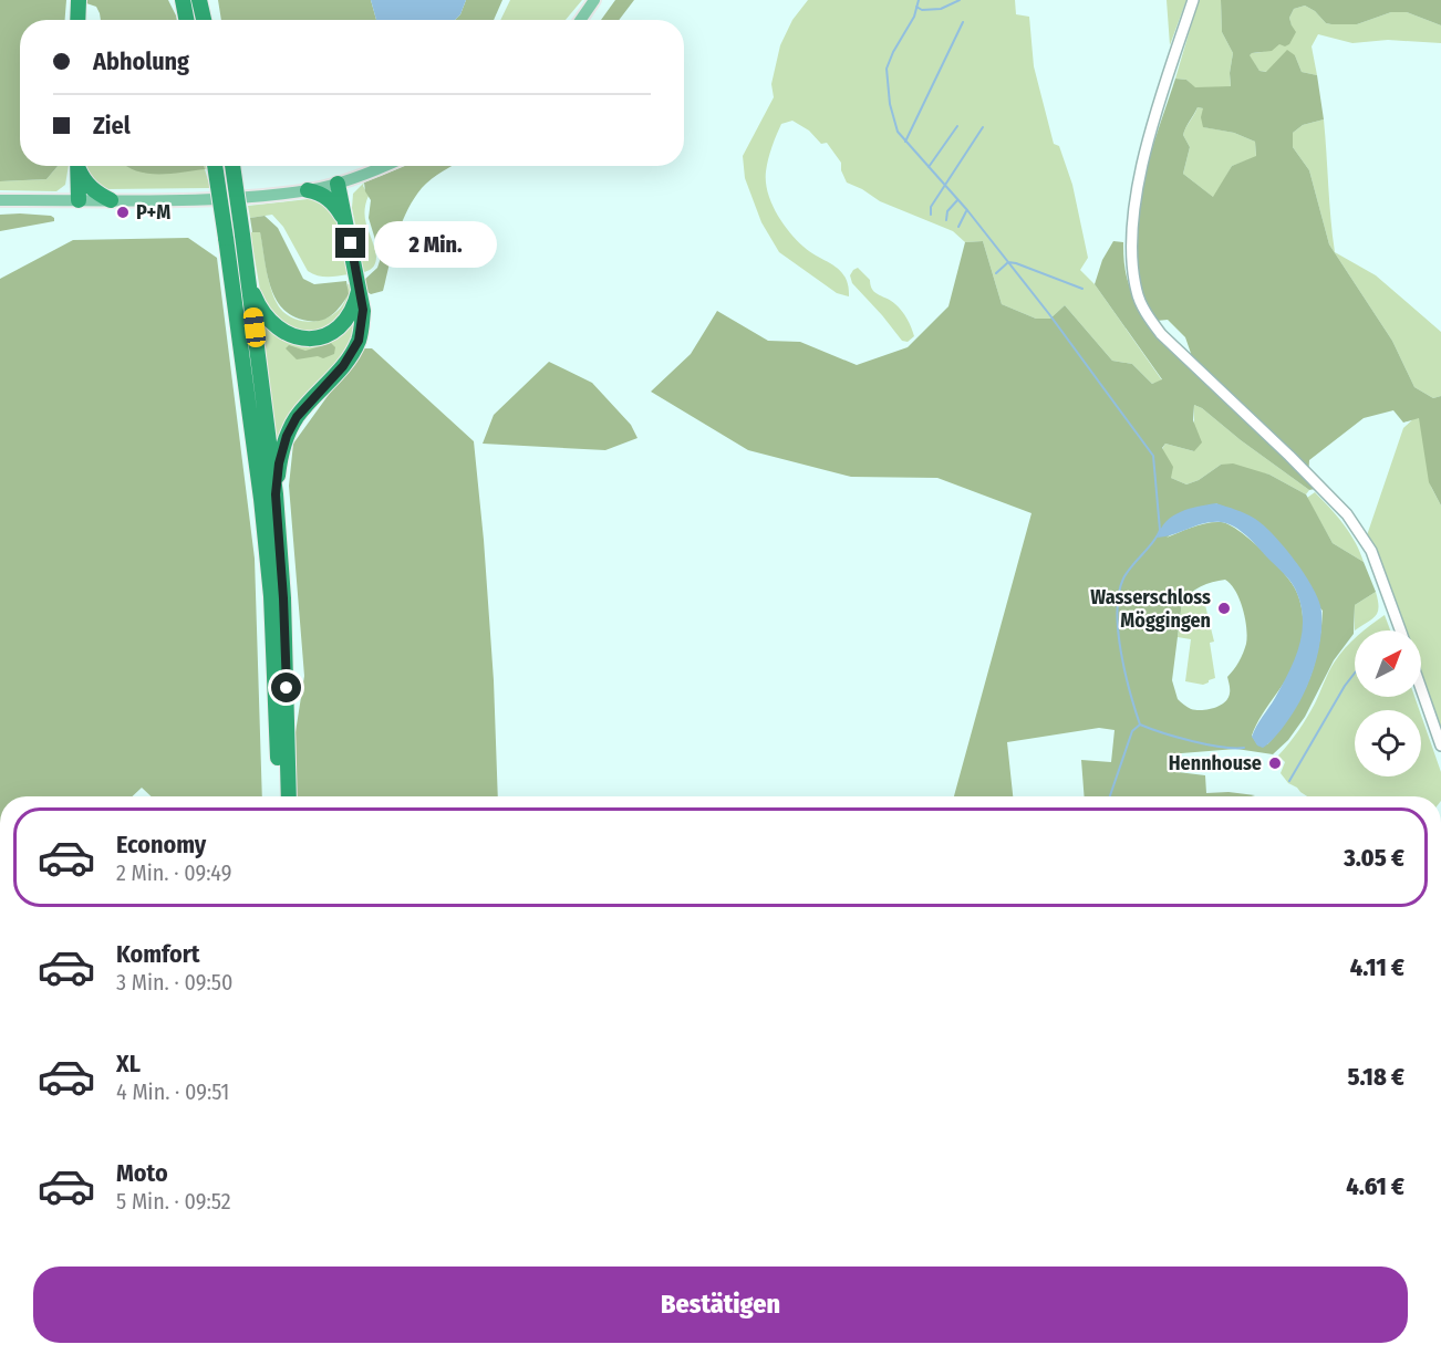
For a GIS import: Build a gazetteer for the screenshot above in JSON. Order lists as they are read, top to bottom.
{
  "places": ["P+M", "Wasserschloss Möggingen", "Hennhouse"],
  "north": "top right",
  "page": {
    "banner": ["Abholung", "Ziel"],
    "bubble": "2 Min.",
    "list": [
      {
        "name": "Economy",
        "note": "2 Min. · 09:49",
        "value": "3.05 €"
      },
      {
        "name": "Komfort",
        "note": "3 Min. · 09:50",
        "value": "4.11 €"
      },
      {
        "name": "XL",
        "note": "4 Min. · 09:51",
        "value": "5.18 €"
      },
      {
        "name": "Moto",
        "note": "5 Min. · 09:52",
        "value": "4.61 €"
      }
    ],
    "buttons": "Bestätigen"
  }
}
